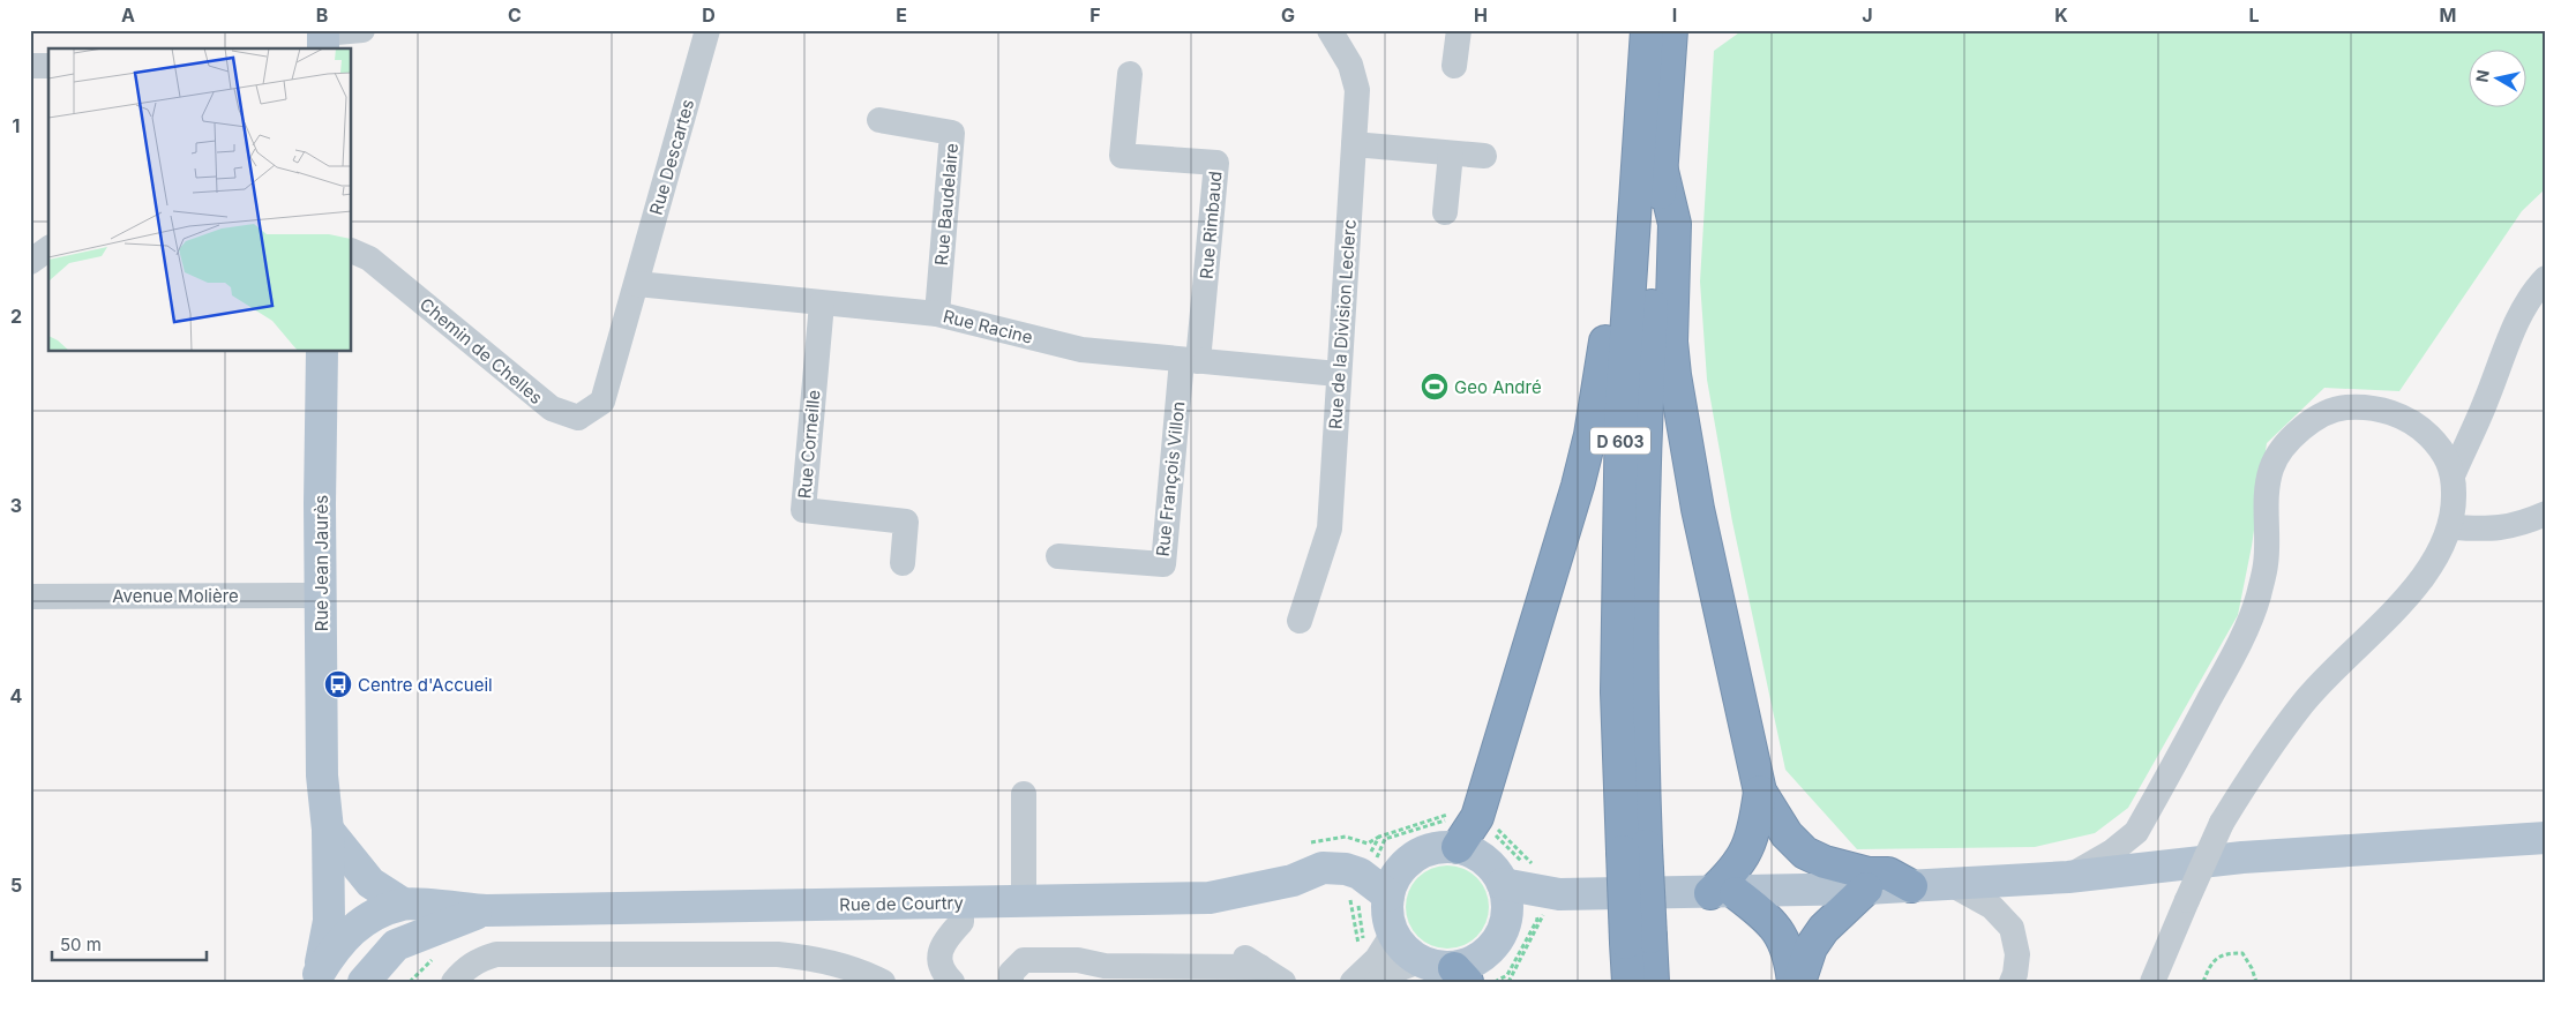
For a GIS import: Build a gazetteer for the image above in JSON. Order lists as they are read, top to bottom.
{
  "streets": {
    "highway": ["D 603"],
    "main road": ["Rue Jean Jaurès", "Rue de Courtry"],
    "street": [
      "Rue Descartes",
      "Rue Baudelaire",
      "Rue Rimbaud",
      "Rue de la Division Leclerc",
      "Rue Racine",
      "Chemin de Chelles",
      "Rue Corneille",
      "Rue François Villon",
      "Avenue Molière"
    ]
  },
  "crossings": [
    ["Rue Descartes", "Rue Racine"],
    ["Rue Descartes", "Chemin de Chelles"],
    ["Rue Baudelaire", "Rue Racine"],
    ["Rue Rimbaud", "Rue Racine"],
    ["Rue Rimbaud", "Rue François Villon"],
    ["Rue de la Division Leclerc", "Rue Racine"],
    ["Rue Racine", "Chemin de Chelles"],
    ["Rue Racine", "Rue Corneille"],
    ["Rue Racine", "Rue François Villon"],
    ["Rue Jean Jaurès", "Avenue Molière"],
    ["Rue Jean Jaurès", "Rue de Courtry"]
  ],
  "places": {
    "sports": ["Geo André"],
    "bus stop": ["Centre d'Accueil"]
  },
  "scale_bar": "50 m",
  "north": "left",
  "grid": {
    "columns": [
      "A",
      "B",
      "C",
      "D",
      "E",
      "F",
      "G",
      "H",
      "I",
      "J",
      "K",
      "L",
      "M"
    ],
    "rows": [
      "1",
      "2",
      "3",
      "4",
      "5"
    ]
  }
}
